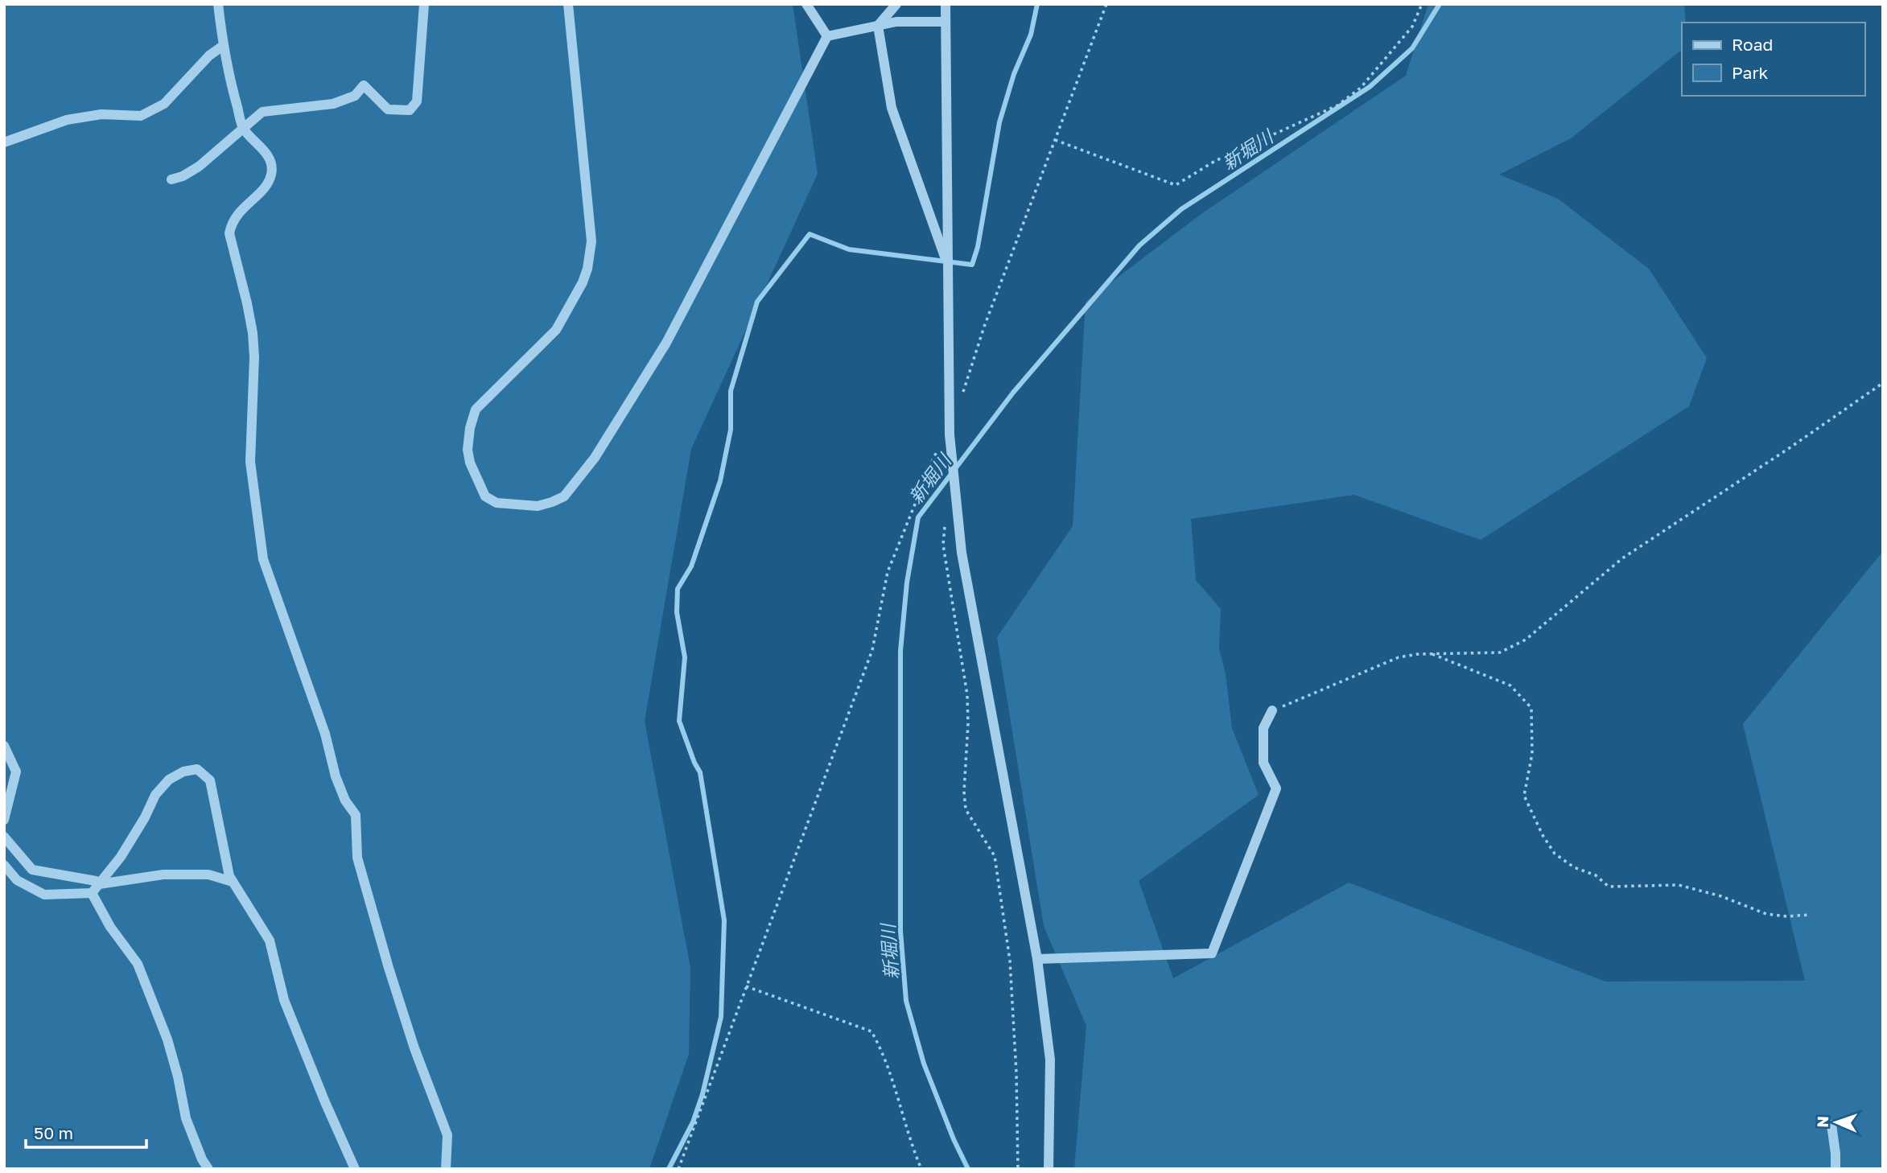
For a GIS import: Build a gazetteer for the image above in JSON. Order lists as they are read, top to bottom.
{
  "water": ["新堀川"],
  "legend": ["Road", "Park"],
  "scale_bar": "50 m",
  "north": "left"
}
